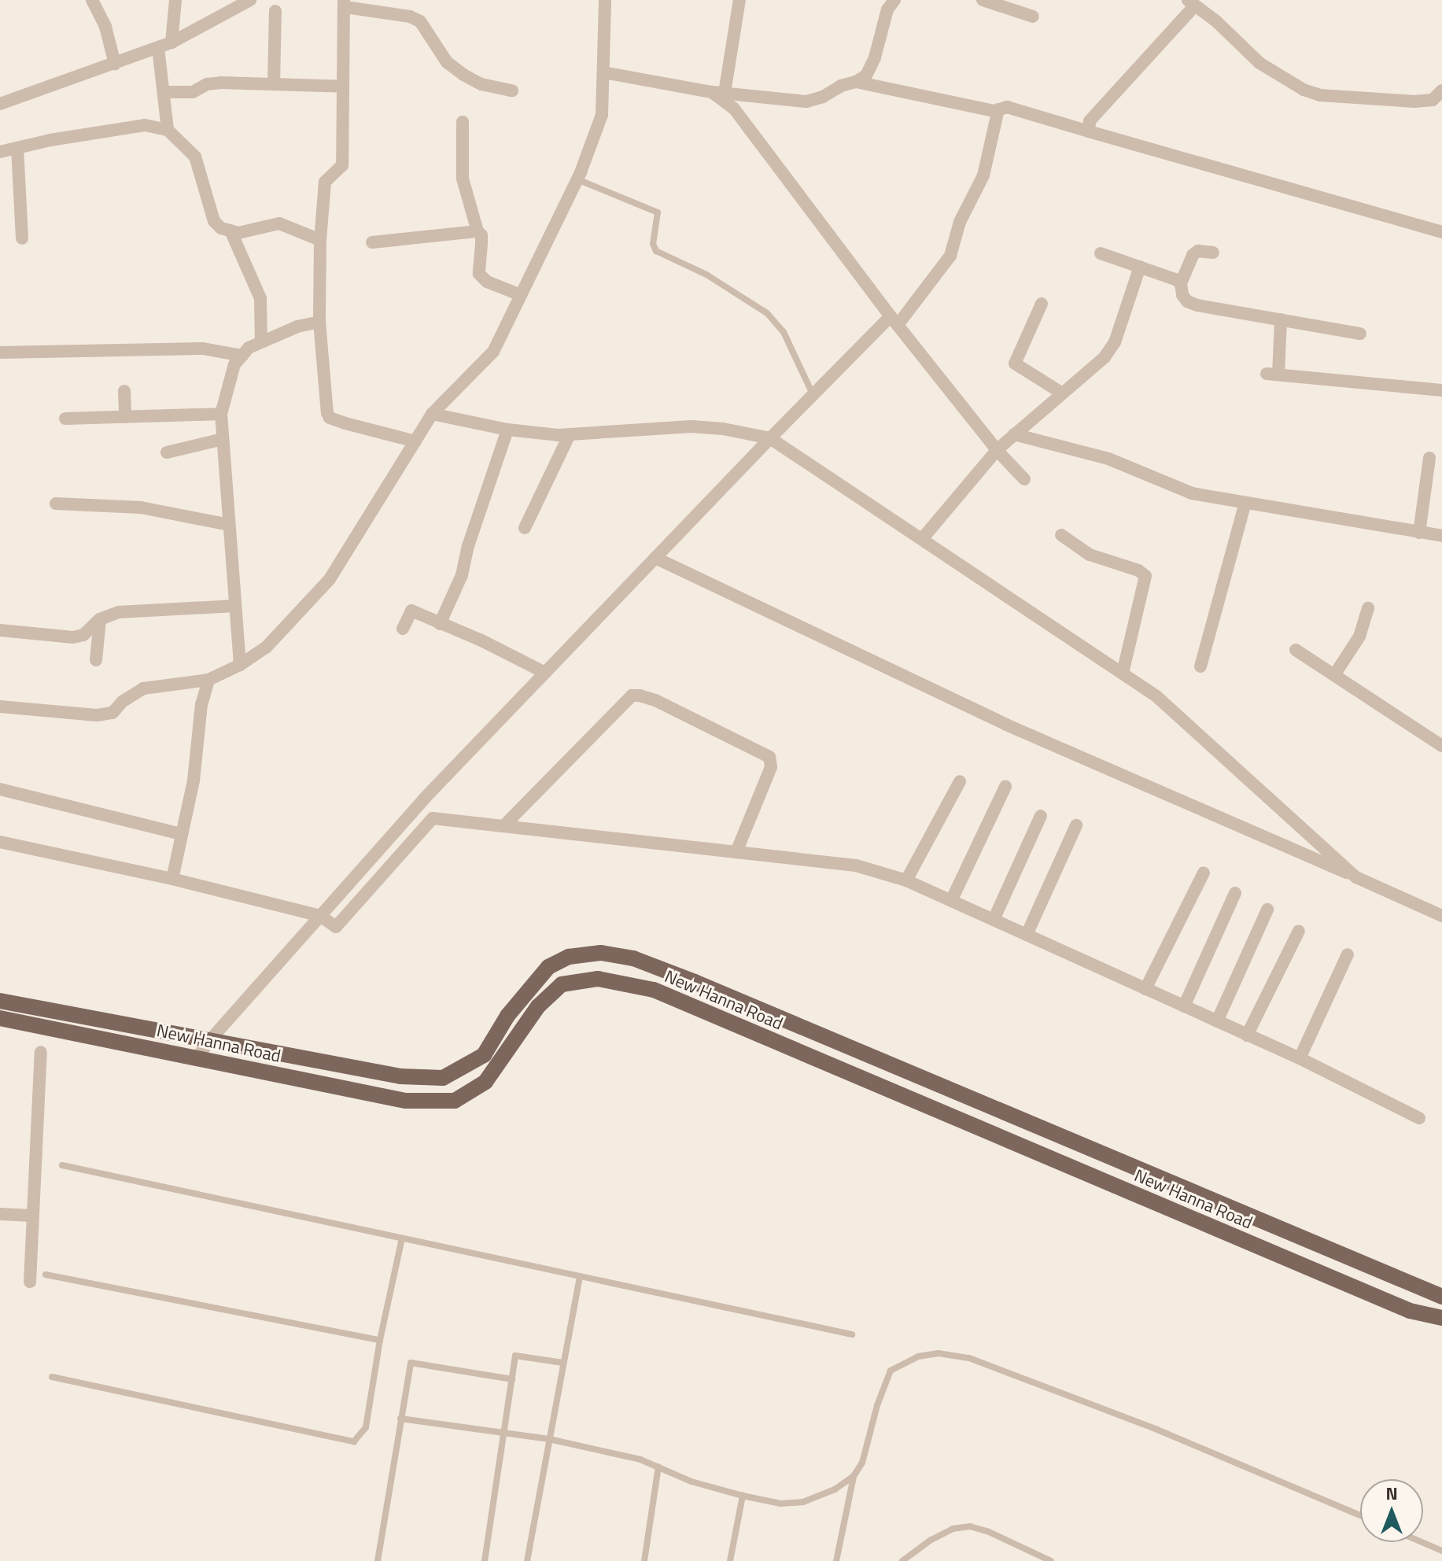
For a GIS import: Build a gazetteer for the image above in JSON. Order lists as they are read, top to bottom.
{
  "streets": {
    "main road": ["New Hanna Road"]
  },
  "north": "top"
}
